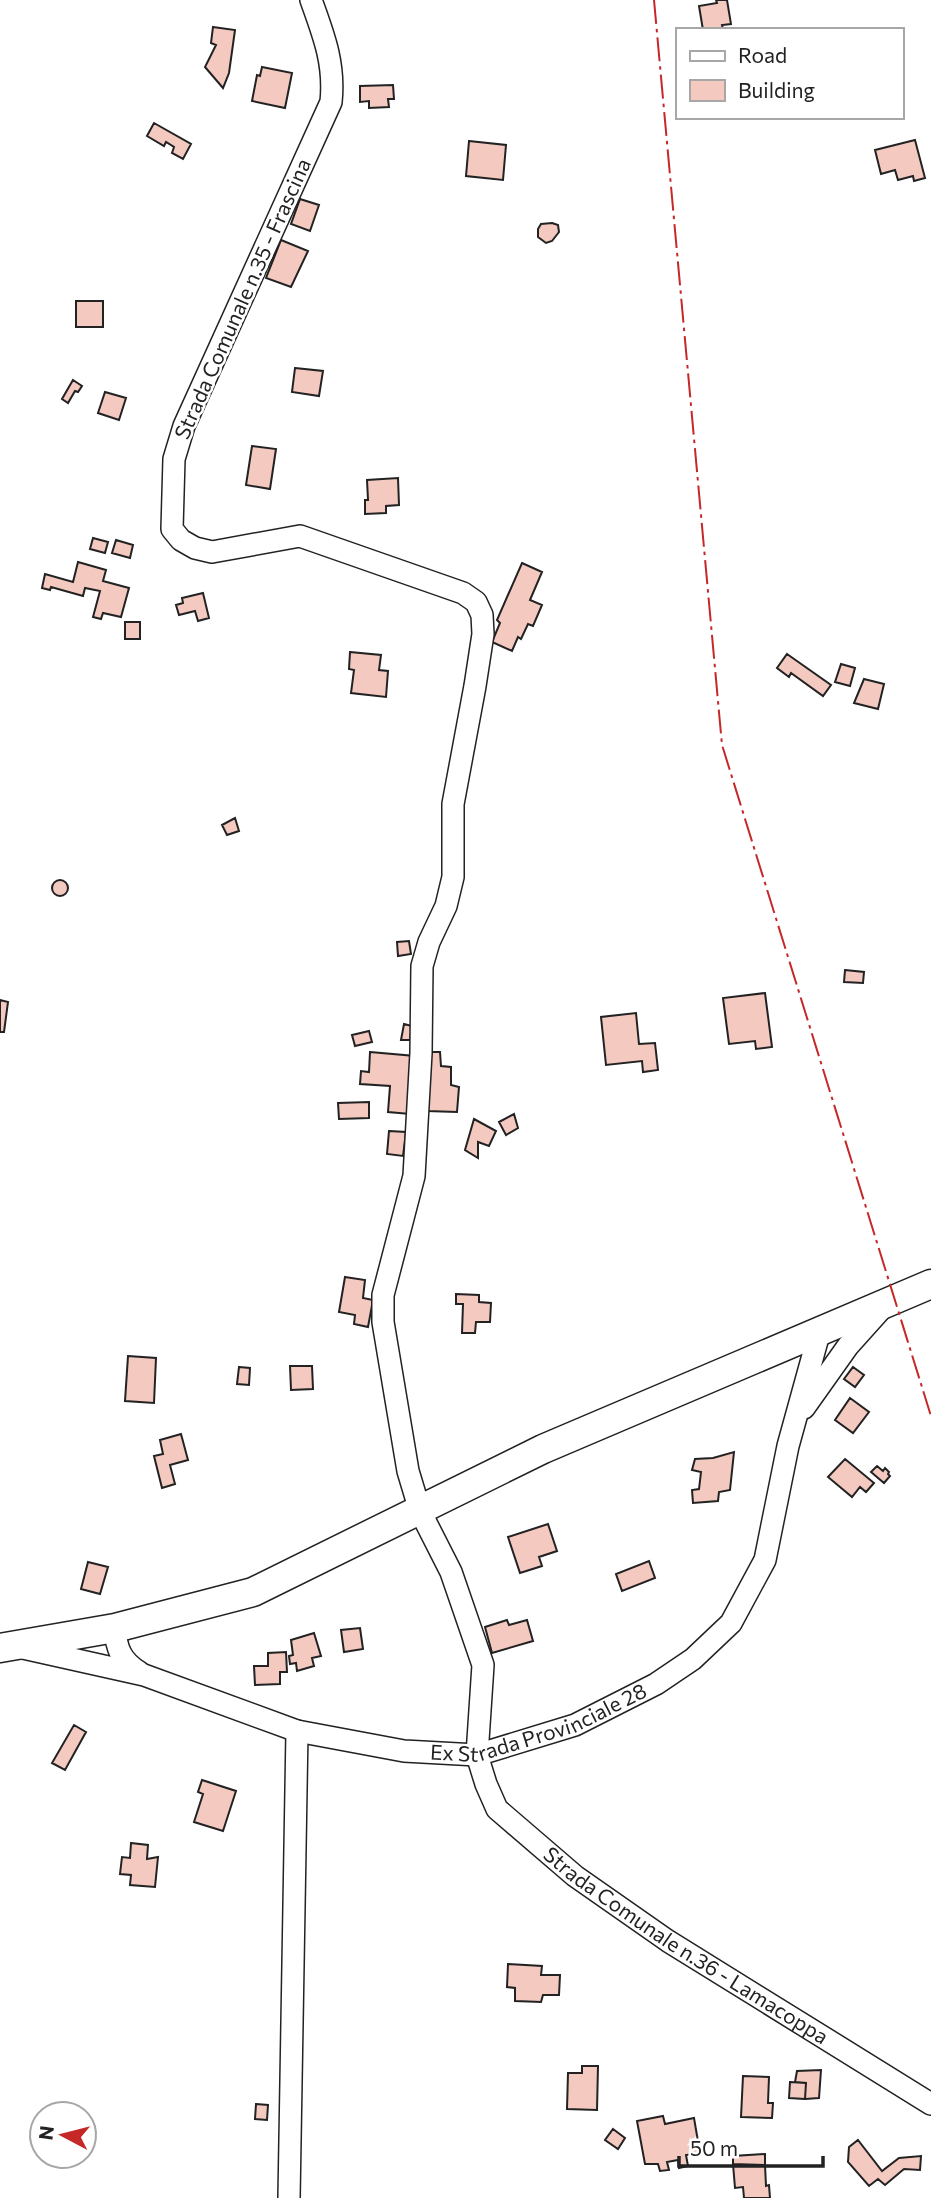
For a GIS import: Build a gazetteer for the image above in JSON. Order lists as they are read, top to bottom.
{
  "streets": {
    "street": ["Strada Comunale n.35 - Frascina", "Ex Strada Provinciale 28", "Strada Comunale n.36 - Lamacoppa"]
  },
  "crossings": [
    ["Ex Strada Provinciale 28", "Strada Comunale n.36 - Lamacoppa"]
  ],
  "legend": ["Road", "Building"],
  "scale_bar": "50 m",
  "north": "left"
}
